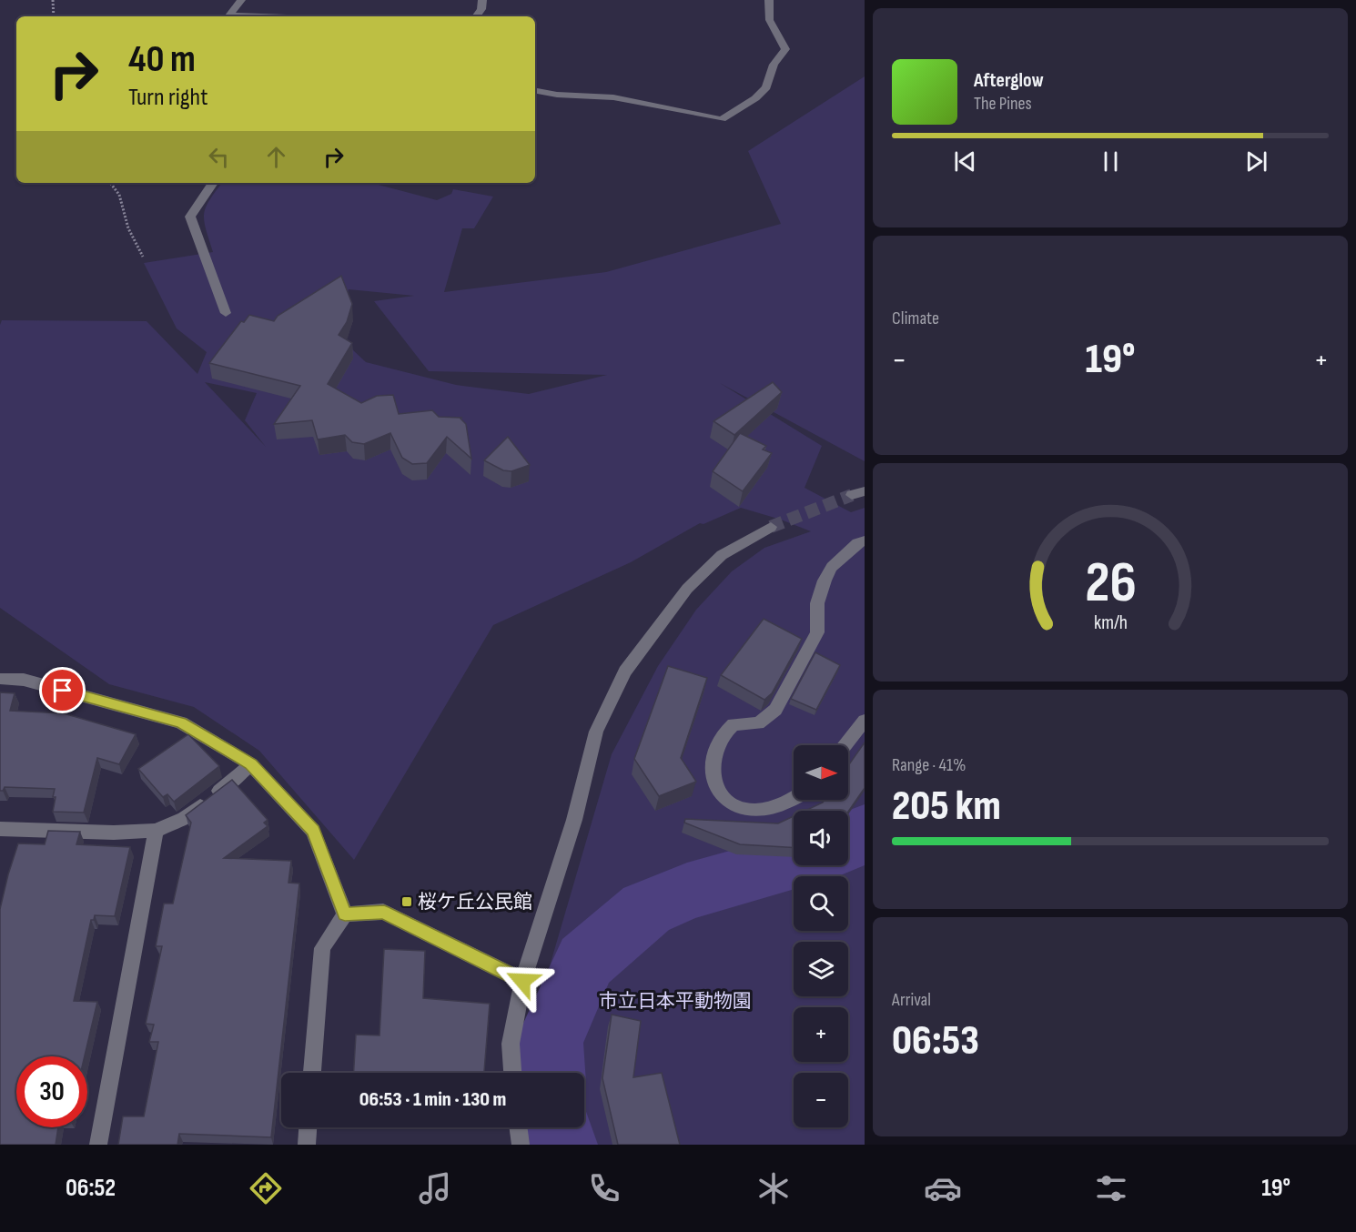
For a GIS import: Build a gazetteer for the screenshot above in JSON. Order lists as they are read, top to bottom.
{
  "parks": ["市立日本平動物園"],
  "places": {
    "transit": ["桜ケ丘公民館"]
  },
  "north": "right",
  "page": {
    "turn": ["40 m", "Turn right"],
    "song": ["Afterglow", "The Pines"],
    "tile": [
      "Climate",
      ["Range · 41%", "205 km"],
      ["Arrival", "06:53"]
    ],
    "heat": ["−", "19°", "+"],
    "map_buttons": ["+", "−"],
    "limit": "30",
    "trip": "06:53 · 1 min · 130 m",
    "tabs": ["06:52", "19°"],
    "gauge": ["26", "km/h"]
  }
}
